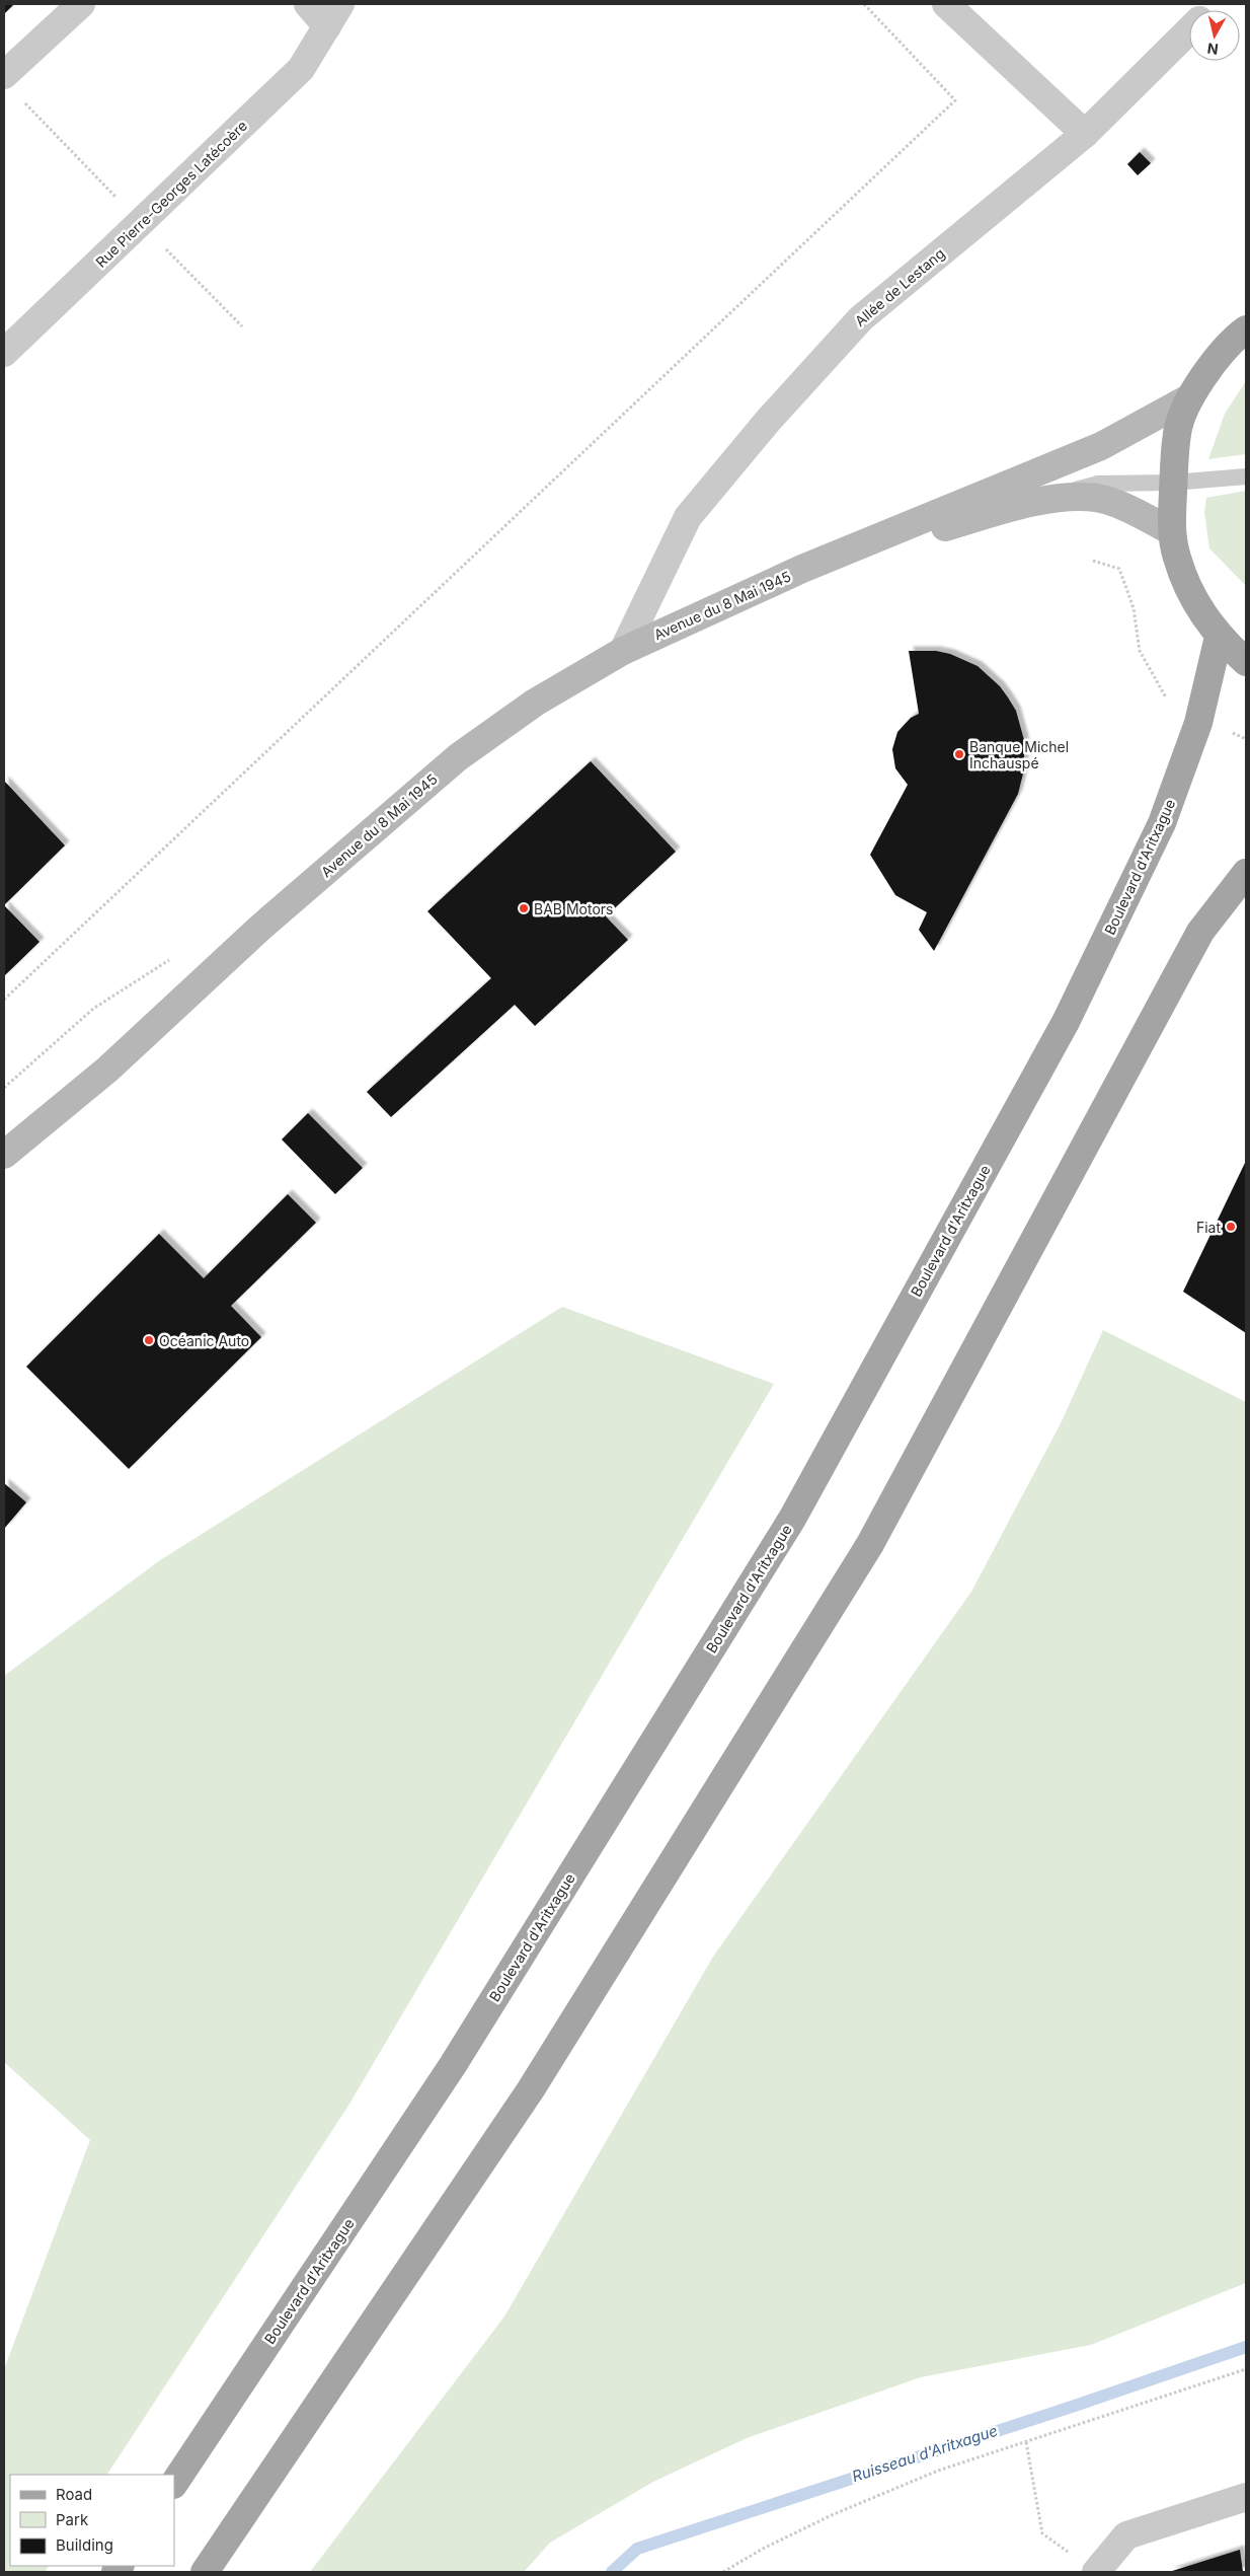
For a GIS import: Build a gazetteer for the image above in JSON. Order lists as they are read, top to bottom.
{
  "streets": {
    "main road": ["Avenue du 8 Mai 1945", "Boulevard d'Aritxague"],
    "street": ["Rue Pierre-Georges Latécoère", "Allée de Lestang"]
  },
  "crossings": [
    ["Allée de Lestang", "Avenue du 8 Mai 1945"]
  ],
  "water": ["Ruisseau d'Aritxague"],
  "places": [
    "Banque Michel Inchauspé",
    "BAB Motors",
    "Fiat",
    "Océanic Auto"
  ],
  "legend": ["Road", "Park", "Building"],
  "north": "bottom"
}
